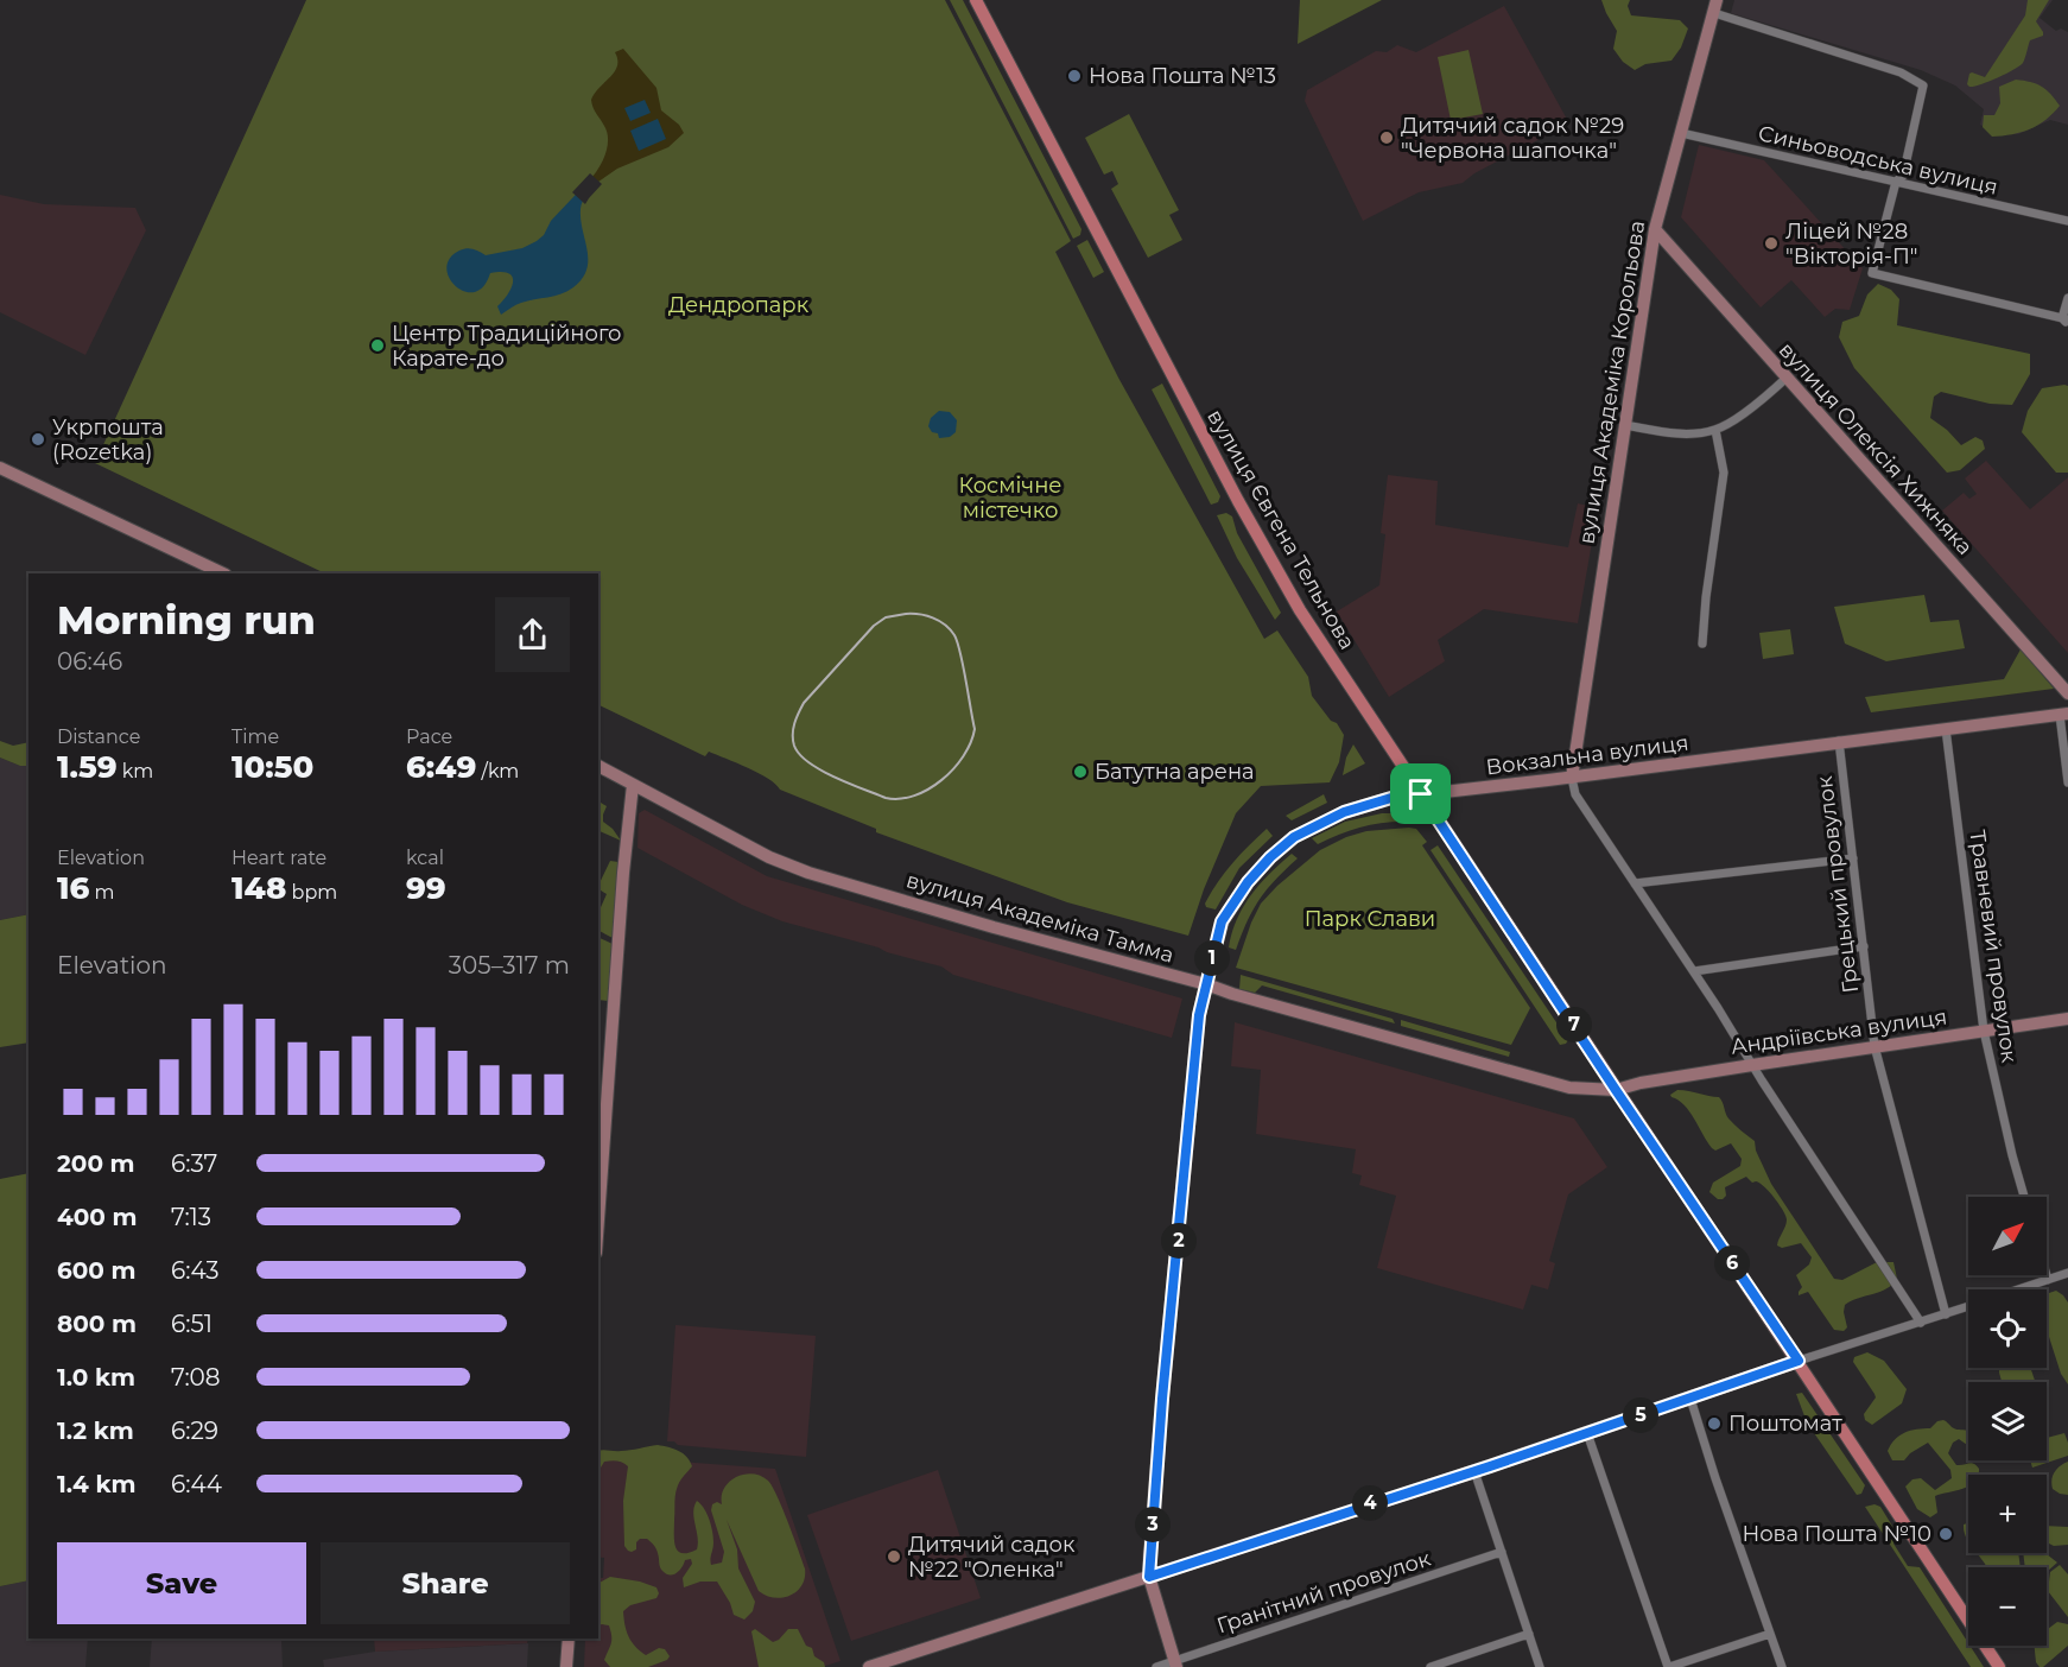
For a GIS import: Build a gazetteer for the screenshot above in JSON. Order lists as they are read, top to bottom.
{
  "streets": {
    "main road": ["вулиця Євгена Тельнова"],
    "street": [
      "Синьоводська вулиця",
      "вулиця Академіка Корольова",
      "вулиця Олексія Хижняка",
      "Вокзальна вулиця",
      "Грецький провулок",
      "вулиця Академіка Тамма",
      "Травневий провулок",
      "Андріївська вулиця",
      "Гранітний провулок"
    ]
  },
  "crossings": [
    ["Синьоводська вулиця", "вулиця Академіка Корольова"],
    ["вулиця Академіка Корольова", "вулиця Олексія Хижняка"],
    ["вулиця Академіка Корольова", "Вокзальна вулиця"],
    ["вулиця Євгена Тельнова", "Вокзальна вулиця"],
    ["вулиця Євгена Тельнова", "вулиця Академіка Тамма"],
    ["вулиця Євгена Тельнова", "Андріївська вулиця"],
    ["Вокзальна вулиця", "Грецький провулок"],
    ["Вокзальна вулиця", "вулиця Академіка Тамма"],
    ["Вокзальна вулиця", "Травневий провулок"],
    ["Грецький провулок", "Андріївська вулиця"],
    ["вулиця Академіка Тамма", "Андріївська вулиця"],
    ["Травневий провулок", "Андріївська вулиця"]
  ],
  "parks": ["Дендропарк", "Космічне містечко", "Парк Слави"],
  "places": [
    "Нова Пошта №13",
    "Дитячий садок №29 \"Червона шапочка\"",
    "Ліцей №28 \"Вікторія-П\"",
    "Центр Традиційного Карате-до",
    "Укрпошта (Rozetka)",
    "Батутна арена",
    "Поштомат",
    "Нова Пошта №10",
    "Дитячий садок №22 \"Оленка\""
  ],
  "north": "top right",
  "page": {
    "heading": ["Morning run", "06:46"],
    "stats": [
      ["Distance", "1.59 km"],
      ["Time", "10:50"],
      ["Pace", "6:49 /km"],
      ["Elevation", "16 m"],
      ["Heart rate", "148 bpm"],
      ["kcal", "99"]
    ],
    "chart": ["Elevation", "305–317 m"],
    "pins": [
      "1",
      "7",
      "2",
      "6",
      "5",
      "4",
      "3"
    ],
    "list": [
      {
        "name": "200 m",
        "note": "6:37"
      },
      {
        "name": "400 m",
        "note": "7:13"
      },
      {
        "name": "600 m",
        "note": "6:43"
      },
      {
        "name": "800 m",
        "note": "6:51"
      },
      {
        "name": "1.0 km",
        "note": "7:08"
      },
      {
        "name": "1.2 km",
        "note": "6:29"
      },
      {
        "name": "1.4 km",
        "note": "6:44"
      }
    ],
    "map_buttons": ["+", "−"],
    "buttons": ["Save", "Share"]
  }
}
